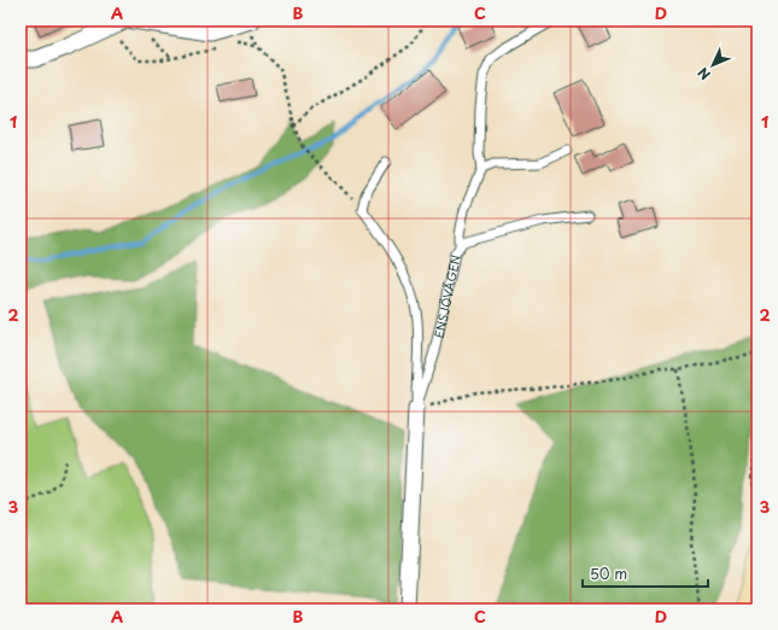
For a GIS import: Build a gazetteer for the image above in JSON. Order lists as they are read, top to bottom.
{
  "streets": {
    "street": ["ENSJÖVÄGEN"]
  },
  "scale_bar": "50 m",
  "north": "bottom left",
  "grid": {
    "columns": [
      "A",
      "B",
      "C",
      "D"
    ],
    "rows": ["1", "2", "3"]
  }
}
